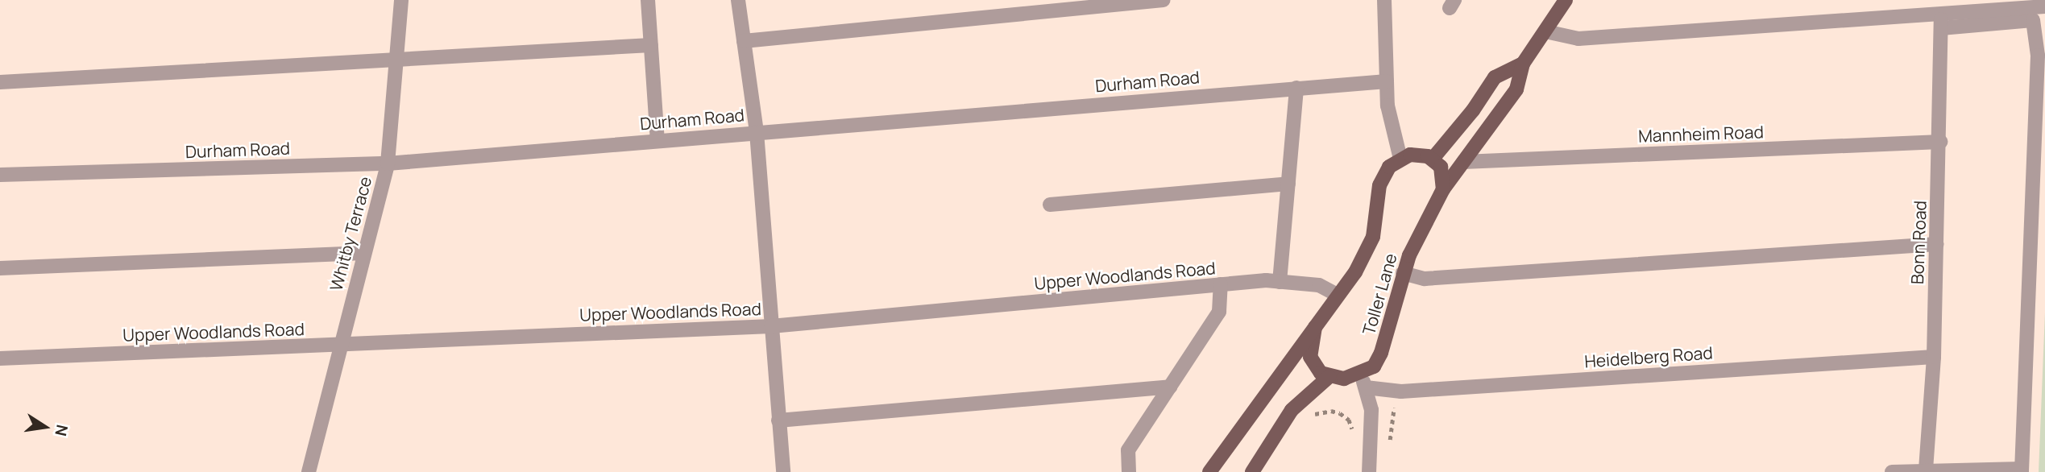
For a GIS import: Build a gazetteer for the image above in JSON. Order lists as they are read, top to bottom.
{
  "streets": {
    "main road": ["Toller Lane"],
    "street": [
      "Durham Road",
      "Mannheim Road",
      "Whitby Terrace",
      "Bonn Road",
      "Upper Woodlands Road",
      "Heidelberg Road"
    ]
  },
  "crossings": [
    ["Durham Road", "Whitby Terrace"],
    ["Mannheim Road", "Bonn Road"],
    ["Mannheim Road", "Toller Lane"],
    ["Whitby Terrace", "Upper Woodlands Road"],
    ["Bonn Road", "Heidelberg Road"],
    ["Upper Woodlands Road", "Toller Lane"],
    ["Toller Lane", "Heidelberg Road"]
  ],
  "north": "right"
}
